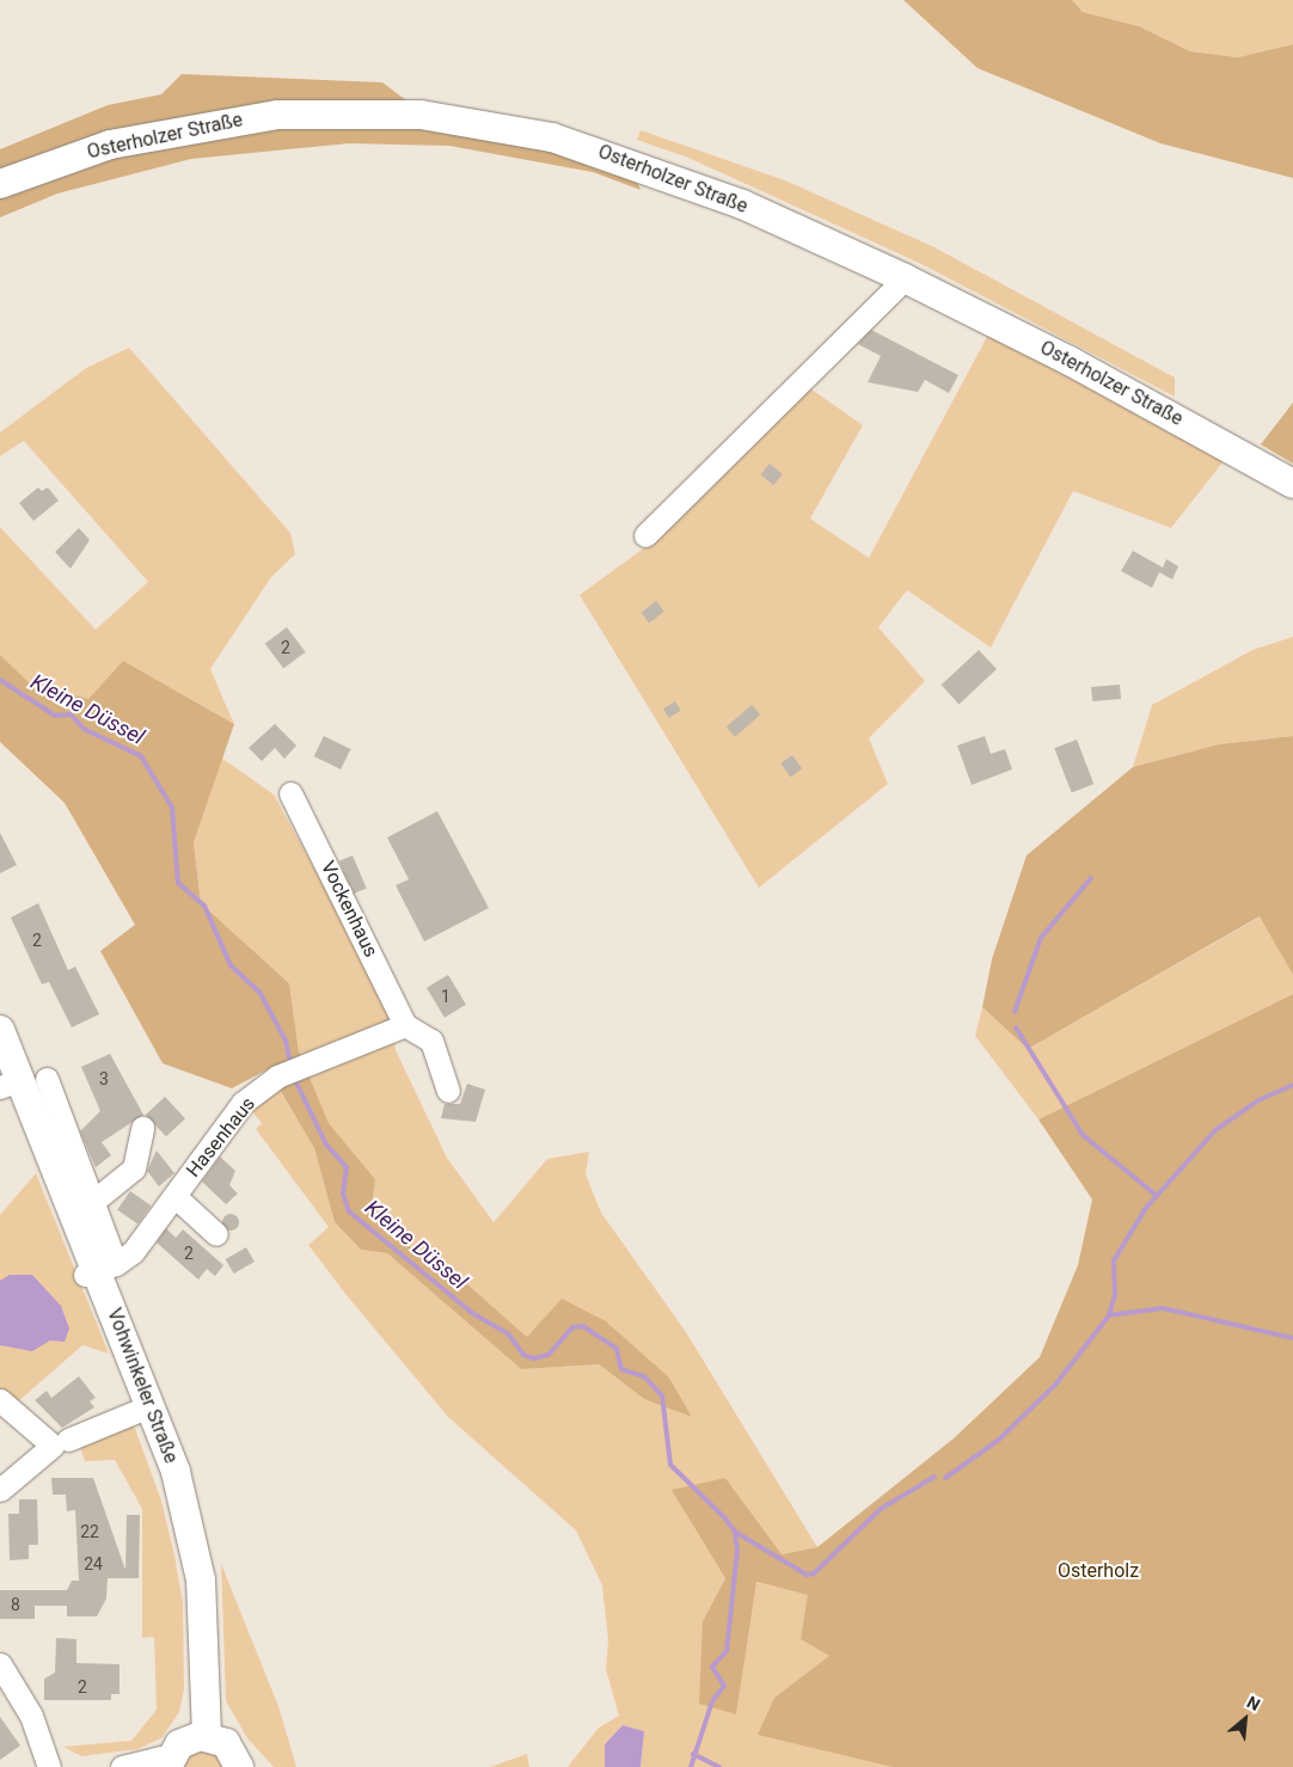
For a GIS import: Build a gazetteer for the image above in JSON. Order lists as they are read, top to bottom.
{
  "streets": {
    "main road": ["Osterholzer Straße", "Vohwinkeler Straße"],
    "street": ["Vockenhaus", "Hasenhaus"]
  },
  "crossings": [
    ["Vockenhaus", "Hasenhaus"],
    ["Hasenhaus", "Vohwinkeler Straße"]
  ],
  "water": ["Kleine Düssel"],
  "parks": ["Osterholz"],
  "house_numbers": [
    "2",
    "2",
    "1",
    "3",
    "2",
    "22",
    "24",
    "8",
    "2"
  ],
  "north": "top right"
}
